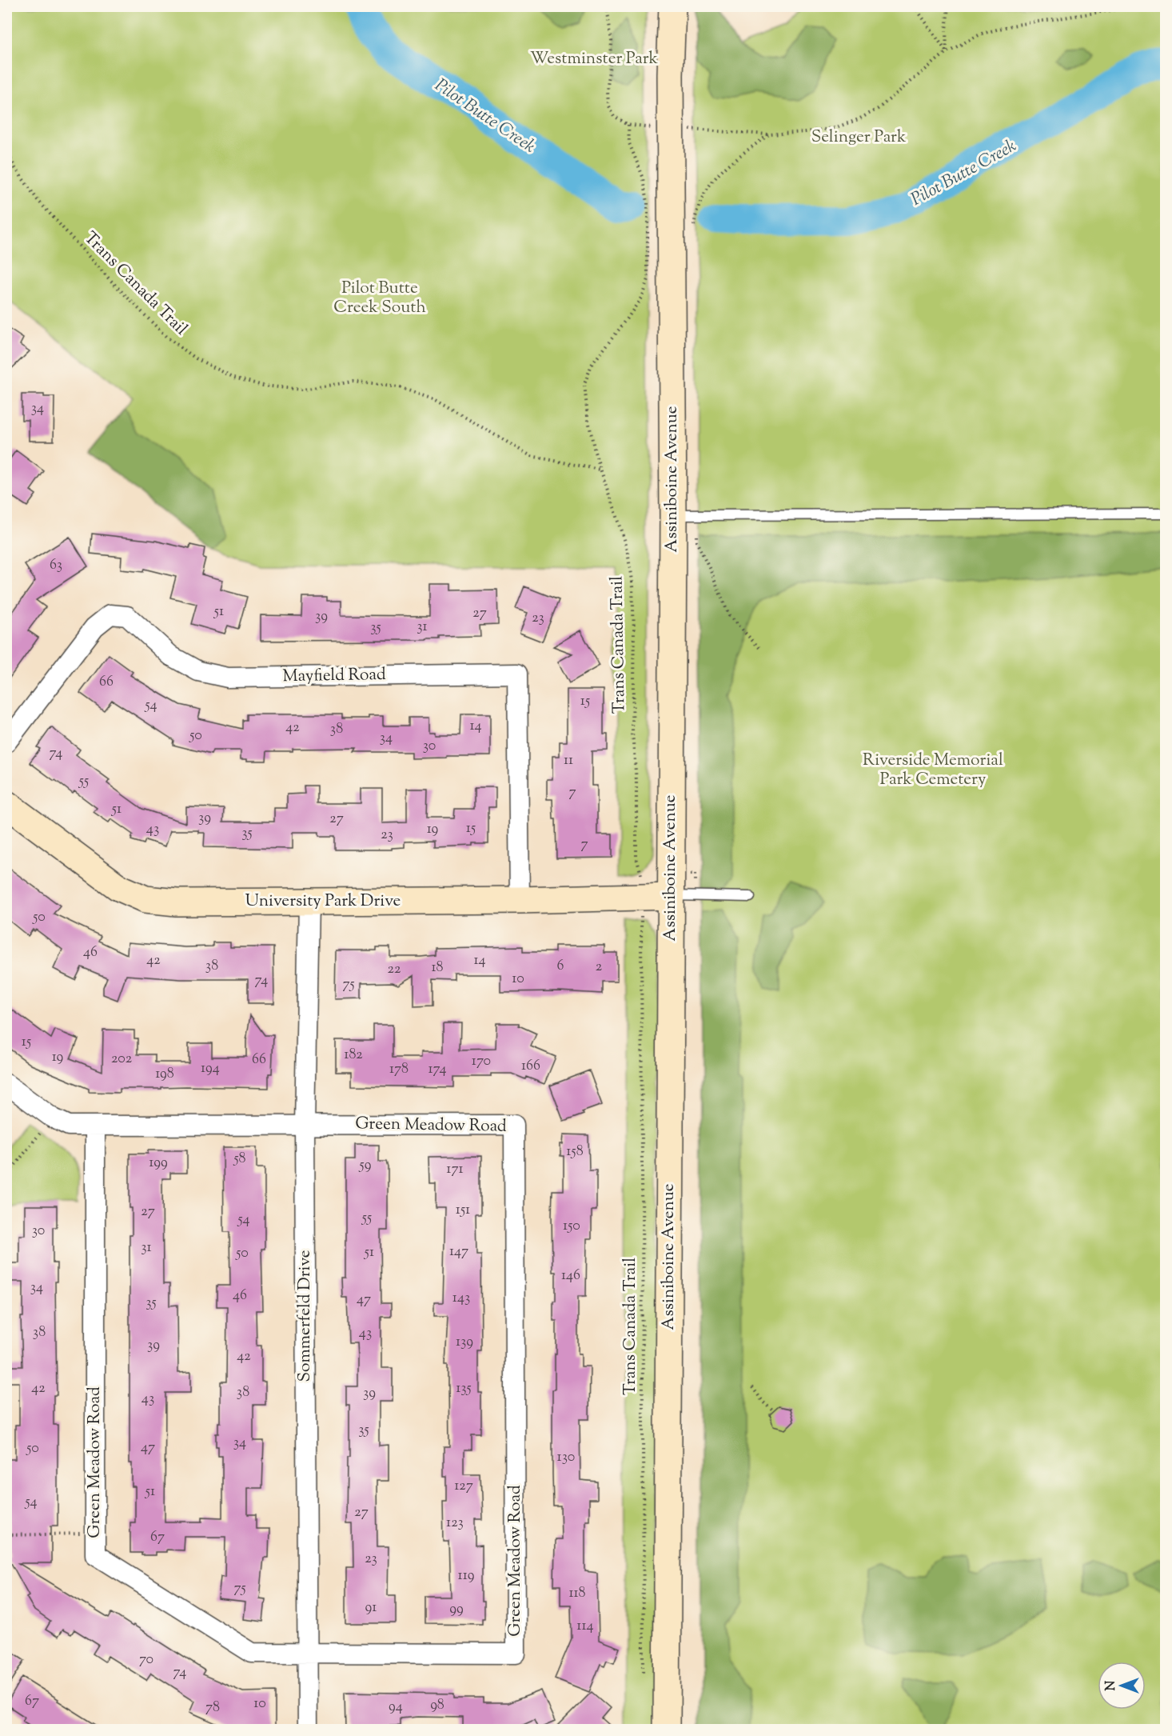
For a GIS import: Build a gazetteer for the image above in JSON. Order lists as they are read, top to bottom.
{
  "streets": {
    "street": [
      "Assiniboine Avenue",
      "Mayfield Road",
      "University Park Drive",
      "Green Meadow Road",
      "Sommerfeld Drive"
    ],
    "path": ["Trans Canada Trail"]
  },
  "crossings": [
    ["Assiniboine Avenue", "University Park Drive"],
    ["Mayfield Road", "University Park Drive"],
    ["University Park Drive", "Sommerfeld Drive"],
    ["Green Meadow Road", "Sommerfeld Drive"]
  ],
  "water": ["Pilot Butte Creek"],
  "parks": [
    "Westminster Park",
    "Selinger Park",
    "Pilot Butte Creek South",
    "Riverside Memorial Park Cemetery"
  ],
  "house_numbers": [
    "34",
    "63",
    "51",
    "27",
    "39",
    "23",
    "31",
    "35",
    "66",
    "15",
    "54",
    "14",
    "42",
    "38",
    "50",
    "34",
    "30",
    "74",
    "11",
    "55",
    "7",
    "51",
    "39",
    "27",
    "15",
    "43",
    "19",
    "35",
    "23",
    "7",
    "50",
    "46",
    "42",
    "14",
    "38",
    "6",
    "2",
    "18",
    "22",
    "10",
    "74",
    "75",
    "15",
    "182",
    "19",
    "202",
    "66",
    "170",
    "166",
    "194",
    "178",
    "174",
    "198",
    "158",
    "58",
    "199",
    "59",
    "171",
    "151",
    "27",
    "55",
    "54",
    "150",
    "30",
    "31",
    "147",
    "51",
    "50",
    "146",
    "34",
    "46",
    "143",
    "47",
    "35",
    "38",
    "43",
    "139",
    "39",
    "42",
    "42",
    "135",
    "38",
    "39",
    "43",
    "35",
    "34",
    "47",
    "50",
    "130",
    "127",
    "51",
    "54",
    "27",
    "123",
    "67",
    "23",
    "119",
    "75",
    "118",
    "91",
    "99",
    "114",
    "70",
    "74",
    "67",
    "10",
    "98",
    "94",
    "78"
  ],
  "north": "left"
}
